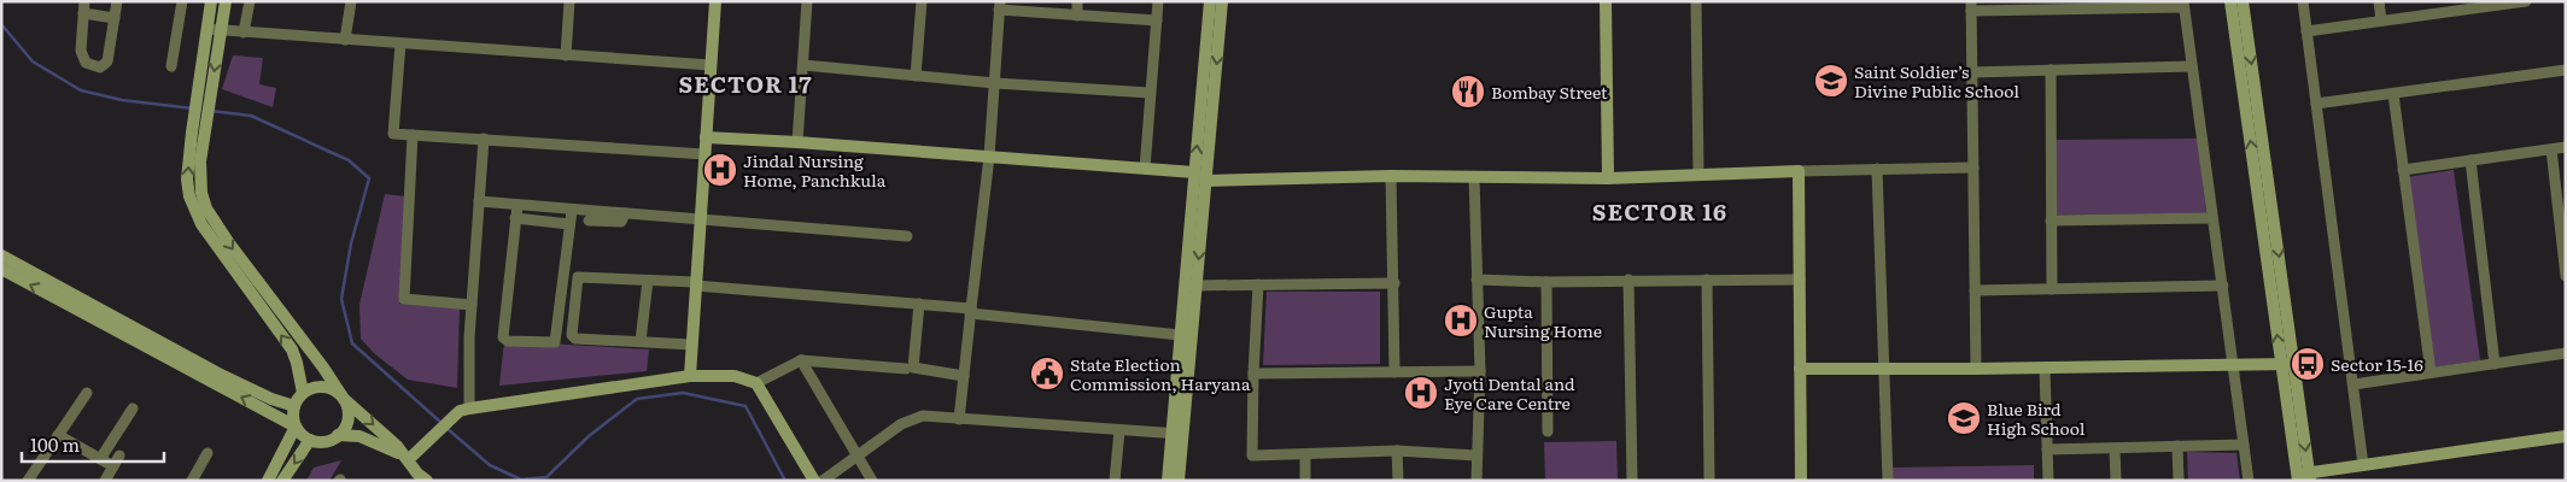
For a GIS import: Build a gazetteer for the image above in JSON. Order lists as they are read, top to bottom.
{
  "districts": ["SECTOR 17", "SECTOR 16"],
  "places": {
    "school or university": ["Saint Soldier’s Divine Public School", "Blue Bird High School"],
    "restaurant": ["Bombay Street"],
    "hospital": ["Jindal Nursing Home, Panchkula", "Gupta Nursing Home", "Jyoti Dental and Eye Care Centre"],
    "bus stop": ["Sector 15-16"],
    "public building": ["State Election Commission, Haryana"]
  },
  "scale_bar": "100 m"
}
